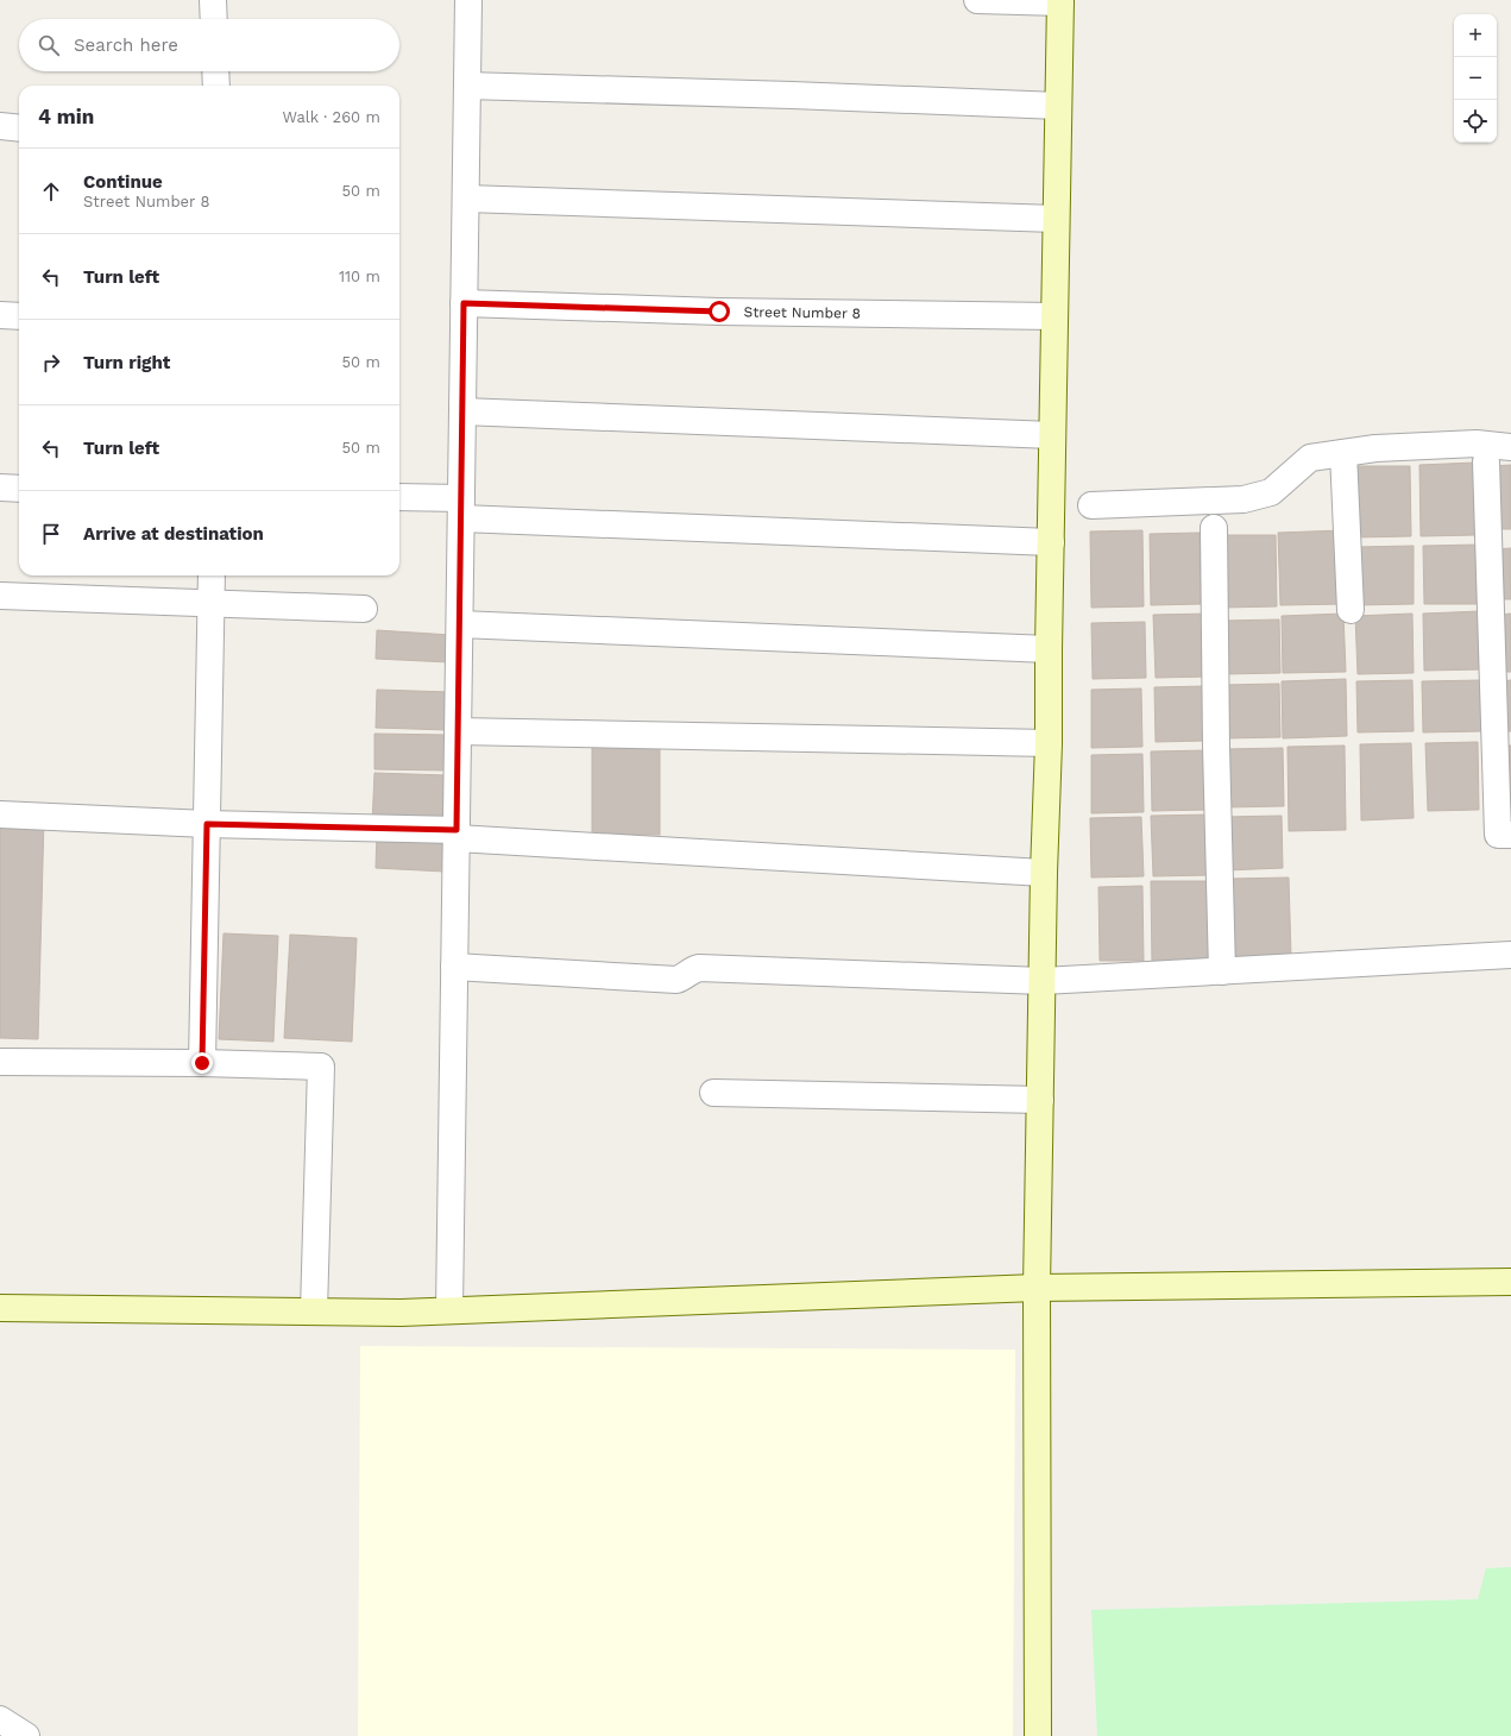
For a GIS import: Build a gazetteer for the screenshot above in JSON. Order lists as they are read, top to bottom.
{
  "streets": {
    "street": ["Street Number 8"]
  },
  "page": {
    "map_buttons": ["+", "−"],
    "search": "Search here",
    "heading": ["4 min", "Walk · 260 m"],
    "list": [
      ["Continue", "Street Number 8", "50 m"],
      ["Turn left", "110 m"],
      ["Turn right", "50 m"],
      ["Turn left", "50 m"],
      "Arrive at destination"
    ]
  }
}
